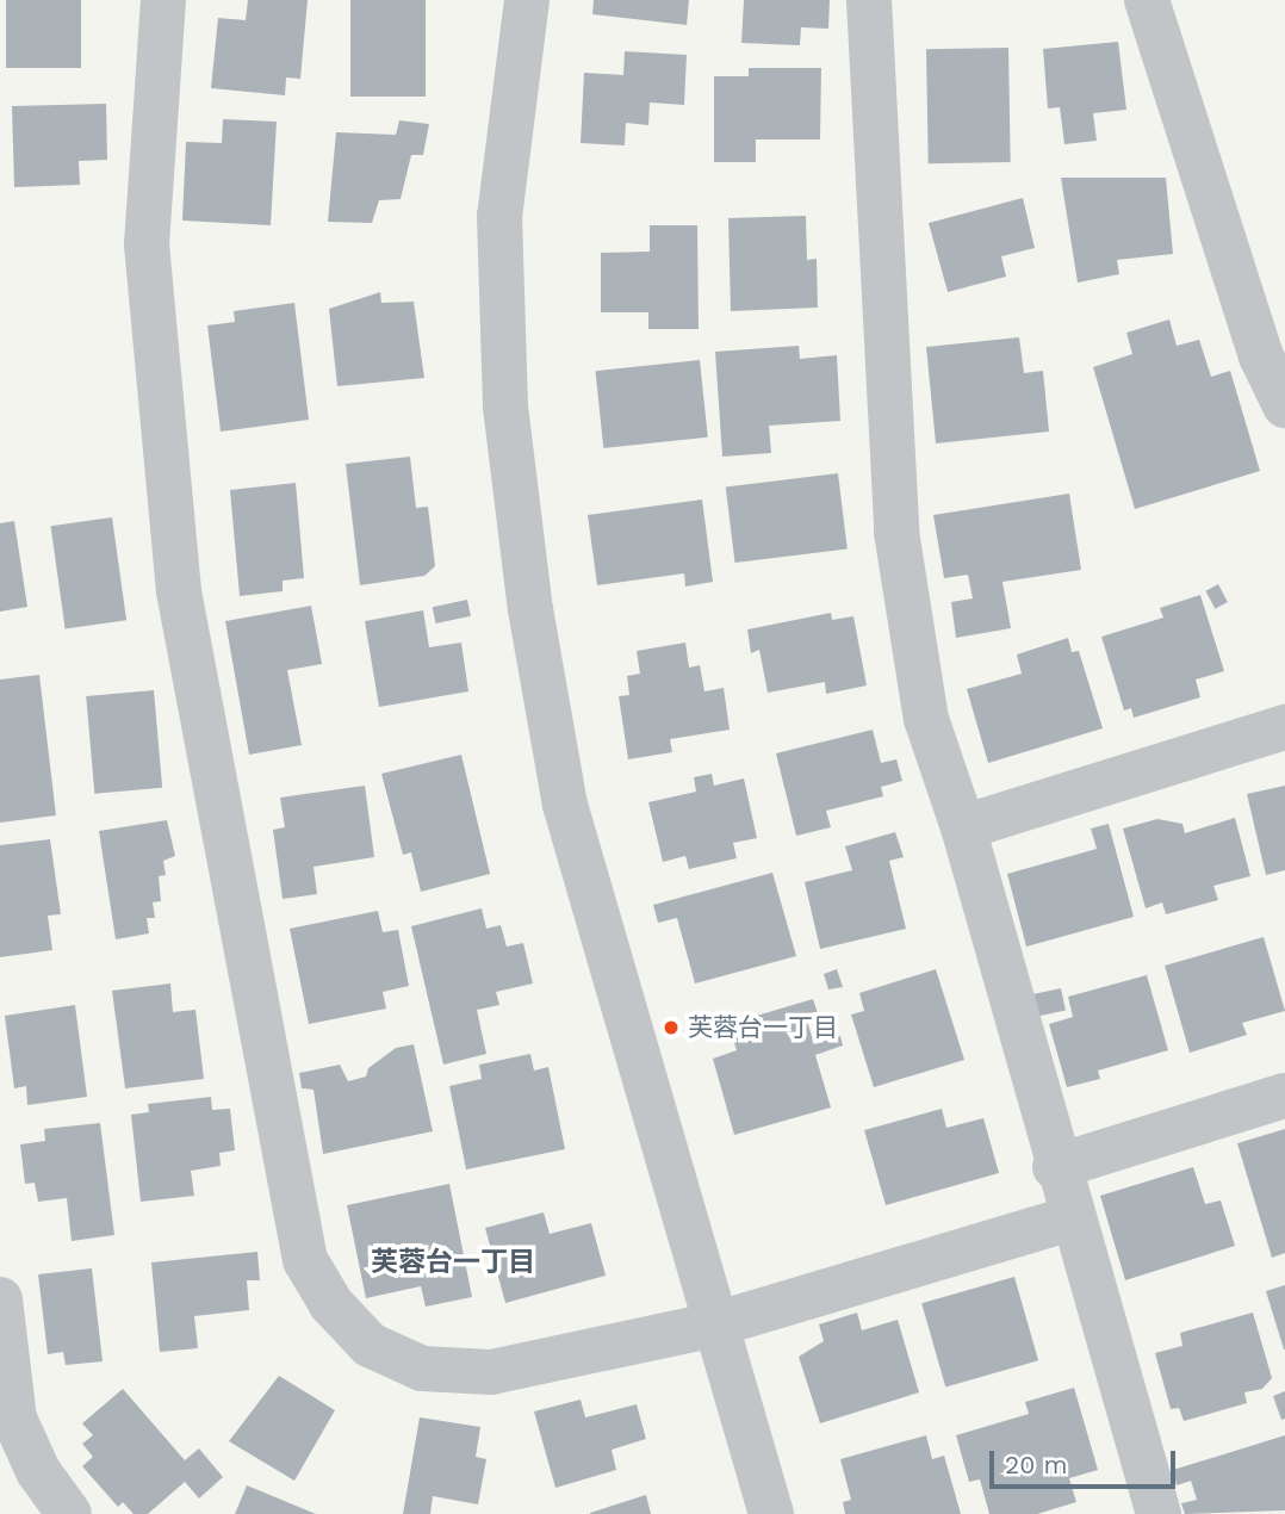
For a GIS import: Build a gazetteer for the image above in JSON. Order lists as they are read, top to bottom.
{
  "districts": ["芙蓉台一丁目"],
  "places": ["芙蓉台一丁目"],
  "scale_bar": "20 m"
}
